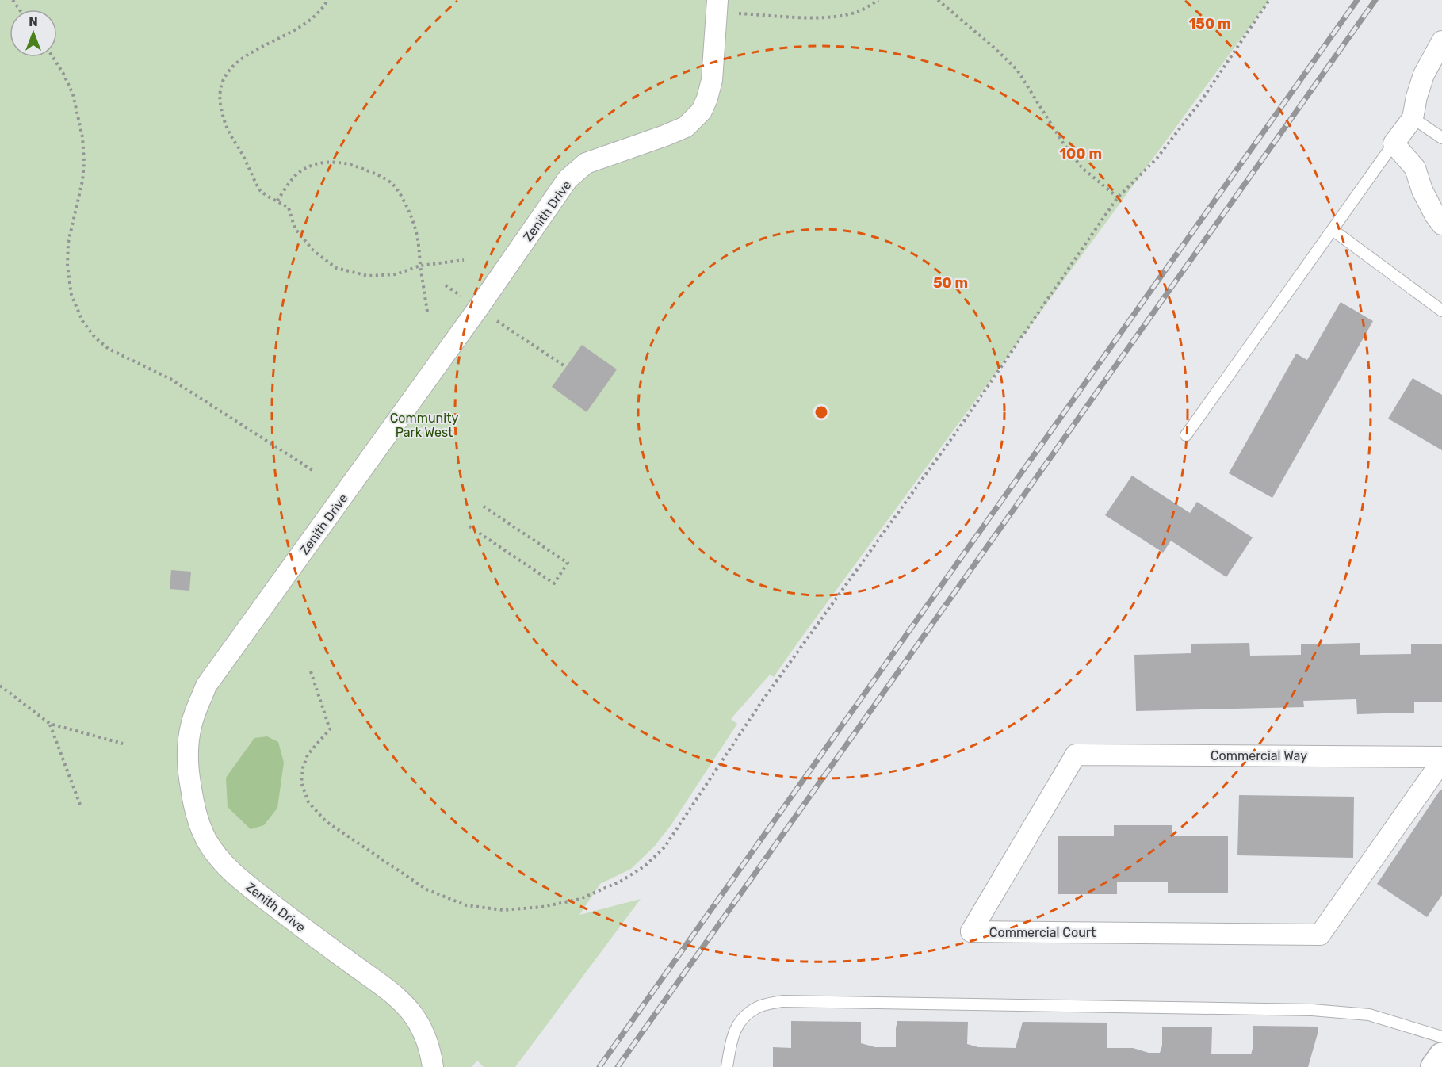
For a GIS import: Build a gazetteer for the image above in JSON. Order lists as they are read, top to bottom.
{
  "streets": {
    "street": ["Zenith Drive", "Commercial Way", "Commercial Court"]
  },
  "crossings": [
    ["Commercial Way", "Commercial Court"]
  ],
  "parks": ["Community Park West"],
  "north": "top",
  "rings": ["150 m", "100 m", "50 m"]
}
